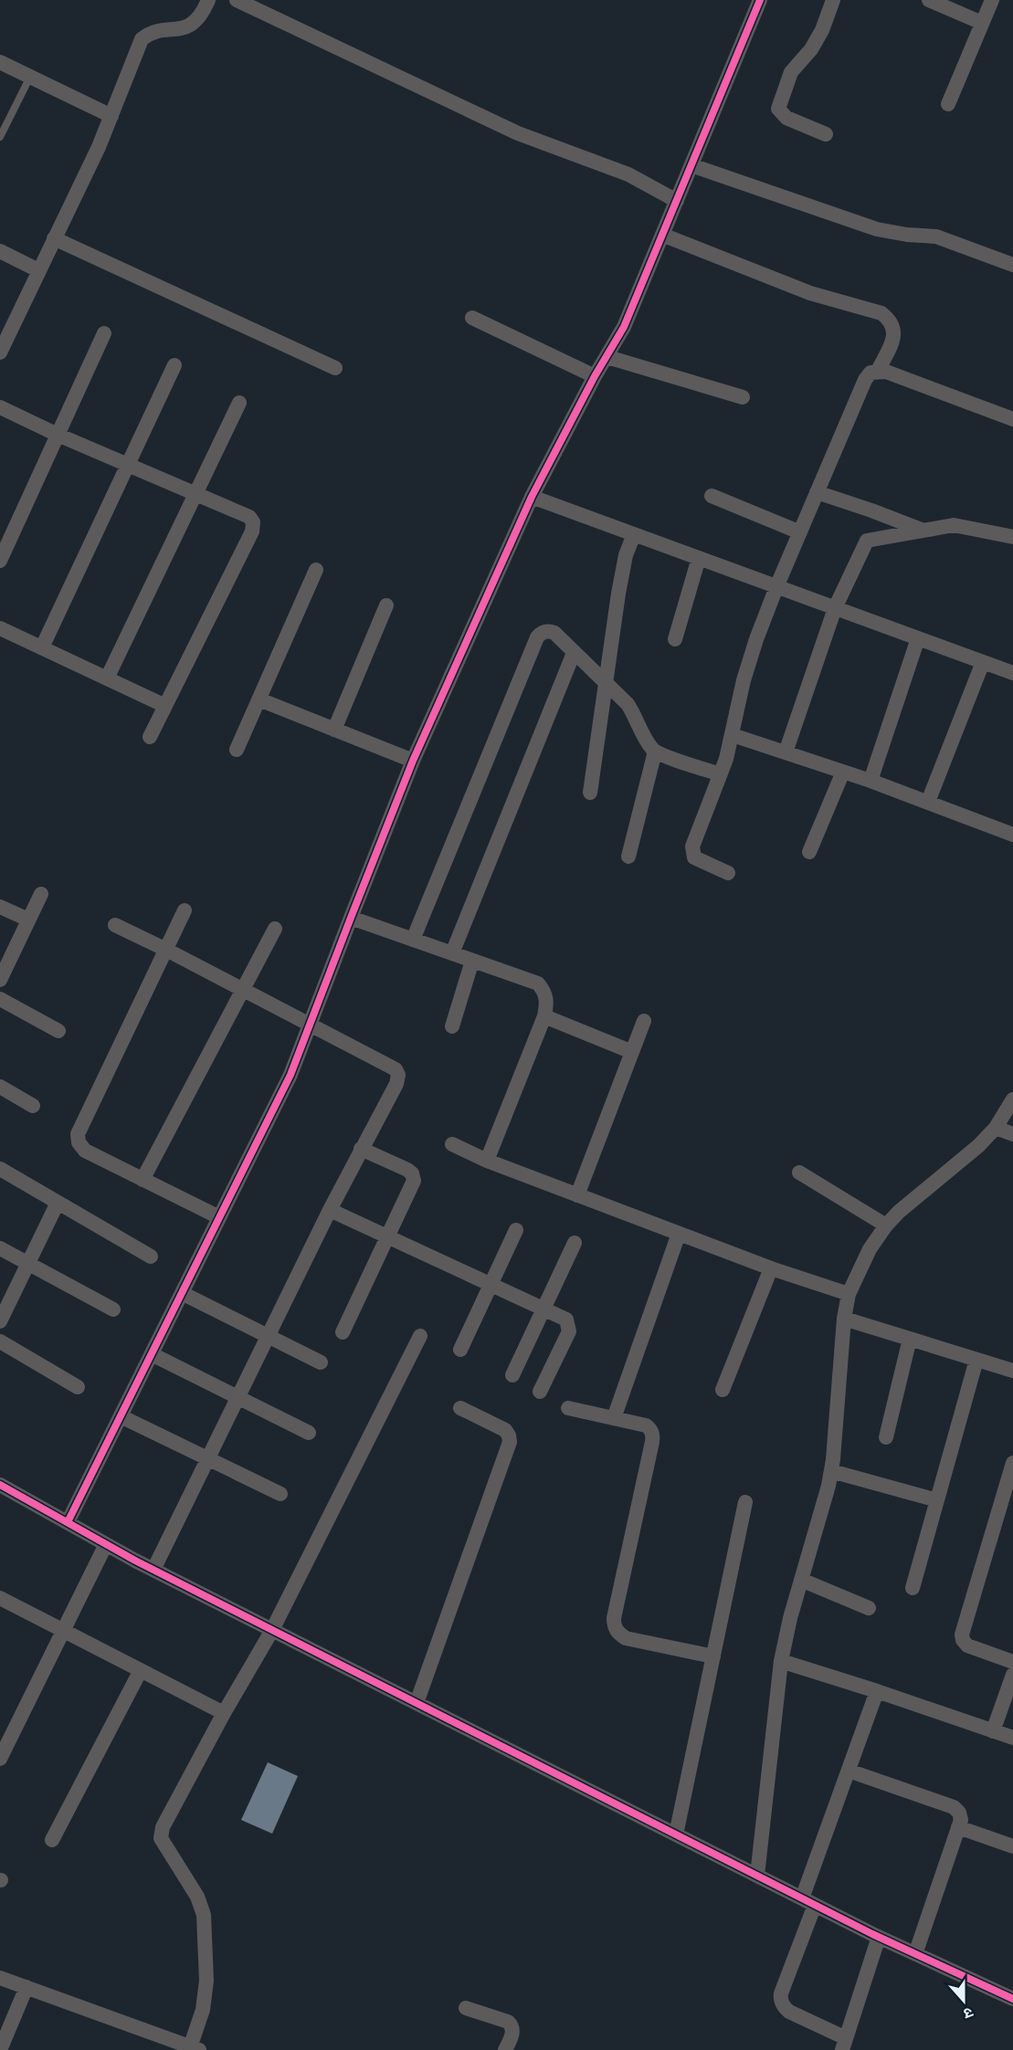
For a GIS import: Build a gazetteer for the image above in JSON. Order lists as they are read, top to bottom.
{
  "north": "bottom"
}
